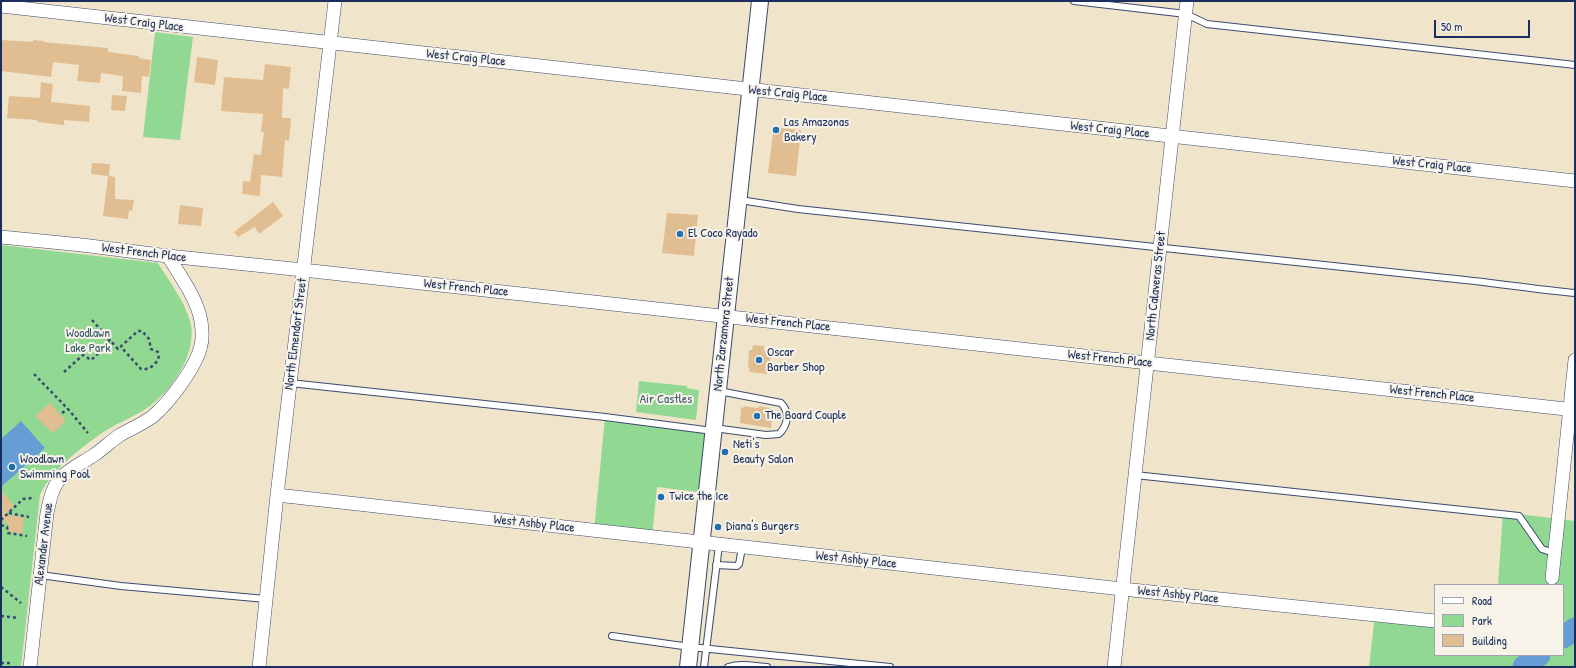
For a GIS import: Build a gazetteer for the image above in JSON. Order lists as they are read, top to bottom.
{
  "streets": {
    "street": [
      "West Craig Place",
      "West French Place",
      "North Calaveras Street",
      "North Elmendorf Street",
      "North Zarzamora Street",
      "West Ashby Place",
      "Alexander Avenue"
    ]
  },
  "crossings": [
    ["West Craig Place", "North Calaveras Street"],
    ["West Craig Place", "North Elmendorf Street"],
    ["West Craig Place", "North Zarzamora Street"],
    ["West French Place", "North Calaveras Street"],
    ["West French Place", "North Elmendorf Street"],
    ["West French Place", "North Zarzamora Street"],
    ["West French Place", "Alexander Avenue"],
    ["North Calaveras Street", "West Ashby Place"],
    ["North Elmendorf Street", "West Ashby Place"],
    ["North Zarzamora Street", "West Ashby Place"]
  ],
  "parks": ["Woodlawn Lake Park", "Air Castles"],
  "places": [
    "Las Amazonas Bakery",
    "El Coco Rayado",
    "Oscar Barber Shop",
    "The Board Couple",
    "Neti's Beauty Salon",
    "Woodlawn Swimming Pool",
    "Twice the Ice",
    "Diana's Burgers"
  ],
  "legend": ["Road", "Park", "Building"],
  "scale_bar": "50 m"
}
